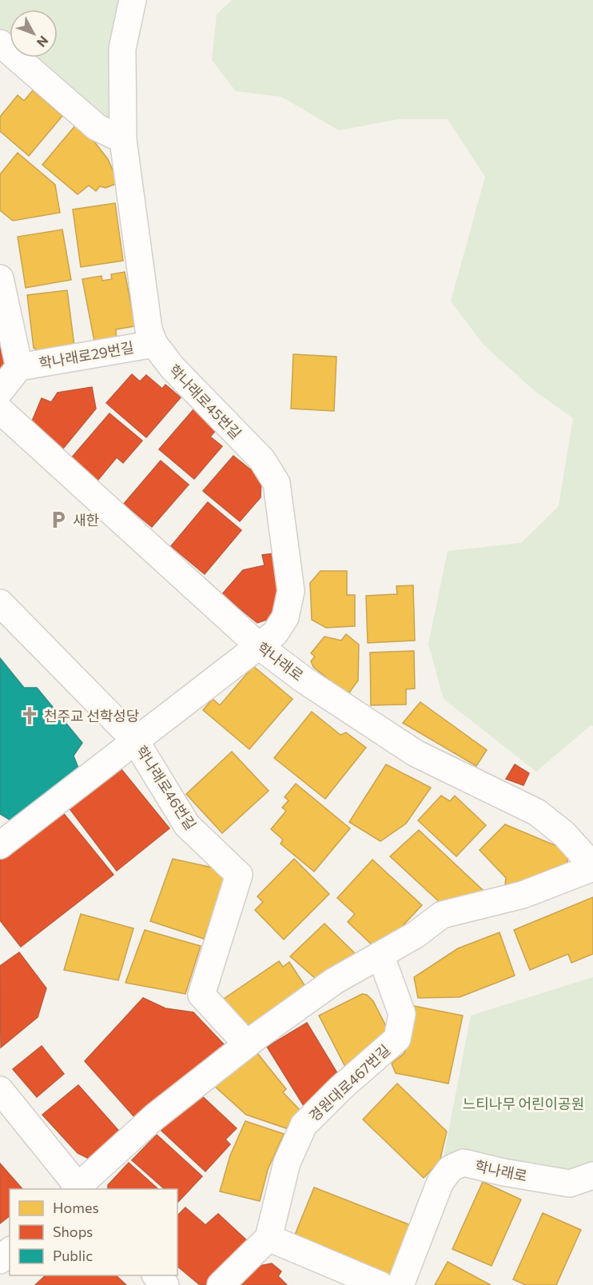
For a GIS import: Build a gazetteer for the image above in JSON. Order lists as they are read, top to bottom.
{
  "streets": {
    "street": [
      "학나래로29번길",
      "학나래로45번길",
      "학나래로",
      "학나래로46번길",
      "경원대로467번길"
    ]
  },
  "crossings": [
    ["학나래로29번길", "학나래로45번길"],
    ["학나래로45번길", "학나래로"],
    ["학나래로45번길", "학나래로46번길"],
    ["학나래로", "학나래로46번길"]
  ],
  "parks": ["느티나무 어린이공원"],
  "places": {
    "parking": ["새한"],
    "church": ["천주교 선학성당"]
  },
  "legend": ["Homes", "Shops", "Public"],
  "north": "bottom right"
}
